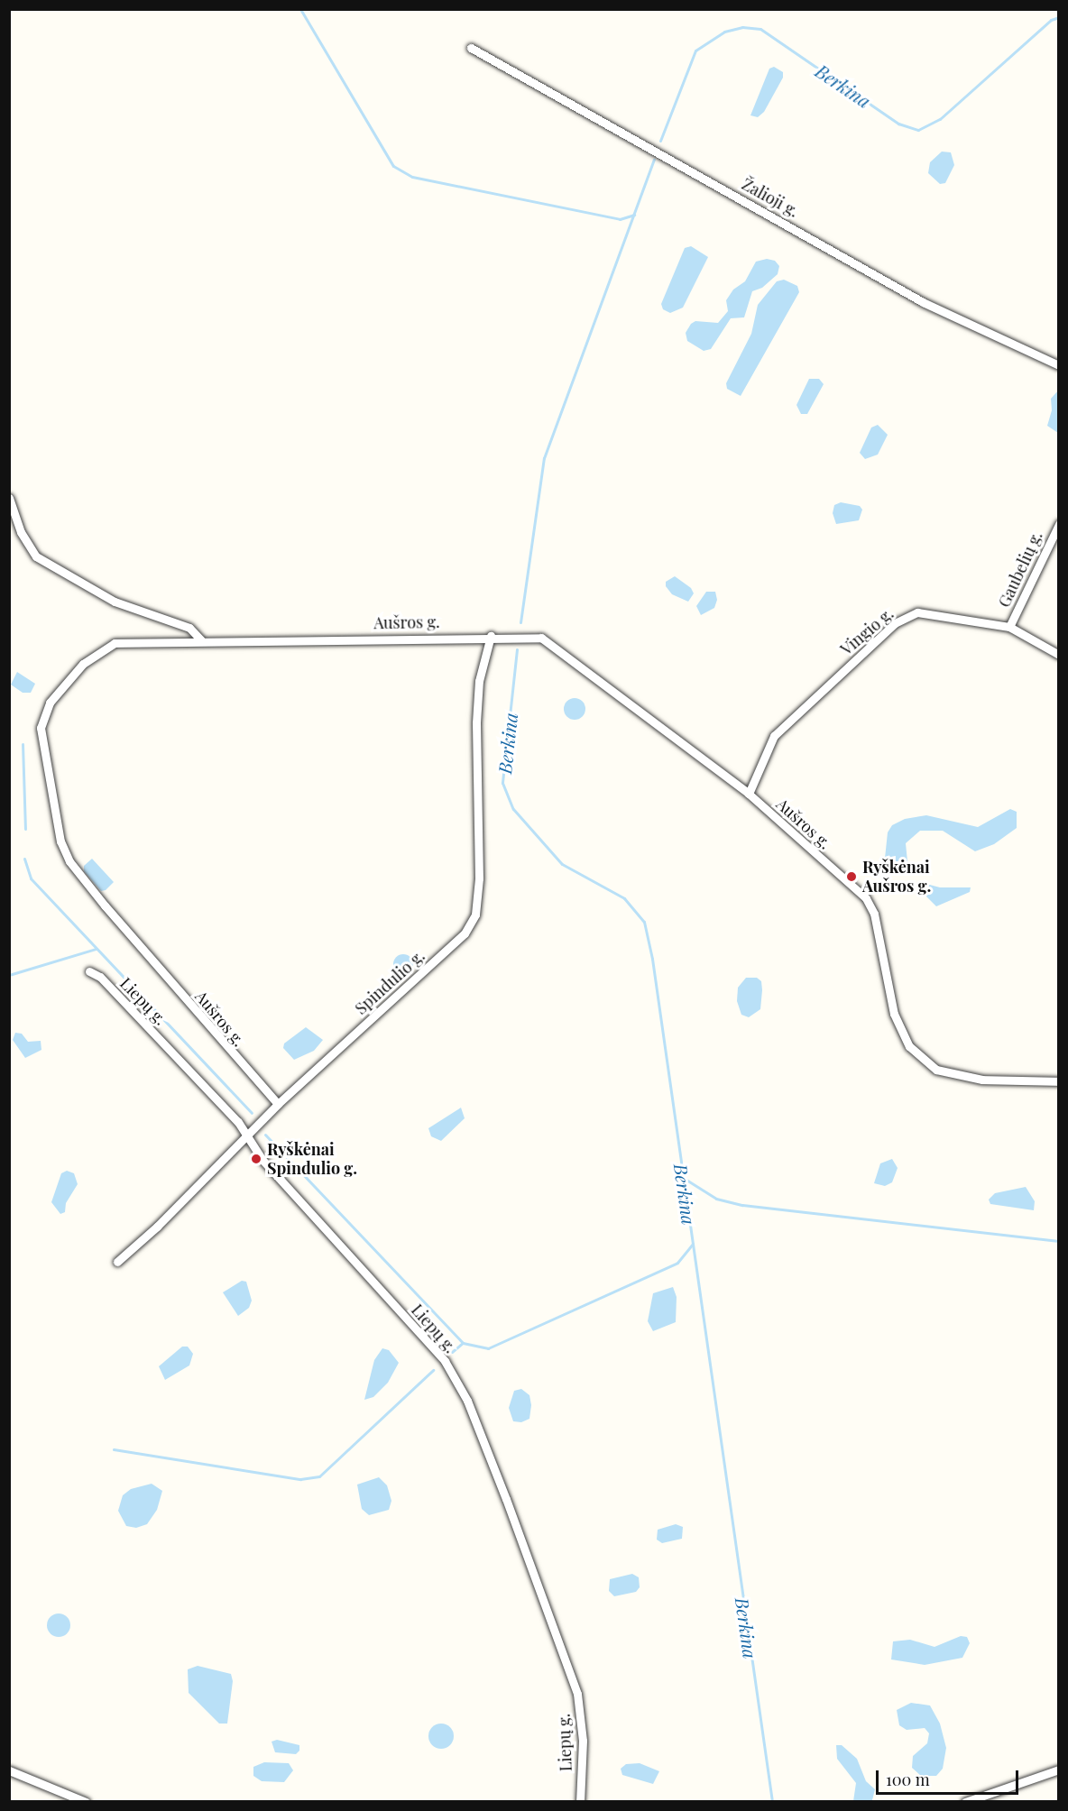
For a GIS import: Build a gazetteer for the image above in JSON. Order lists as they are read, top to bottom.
{
  "streets": {
    "street": [
      "Žalioji g.",
      "Gaubelių g.",
      "Aušros g.",
      "Vingio g.",
      "Spindulio g.",
      "Liepų g."
    ]
  },
  "crossings": [
    ["Gaubelių g.", "Vingio g."],
    ["Aušros g.", "Vingio g."],
    ["Aušros g.", "Spindulio g."],
    ["Spindulio g.", "Liepų g."]
  ],
  "water": ["Berkina"],
  "places": ["Ryškėnai Aušros g.", "Ryškėnai Spindulio g."],
  "scale_bar": "100 m"
}
